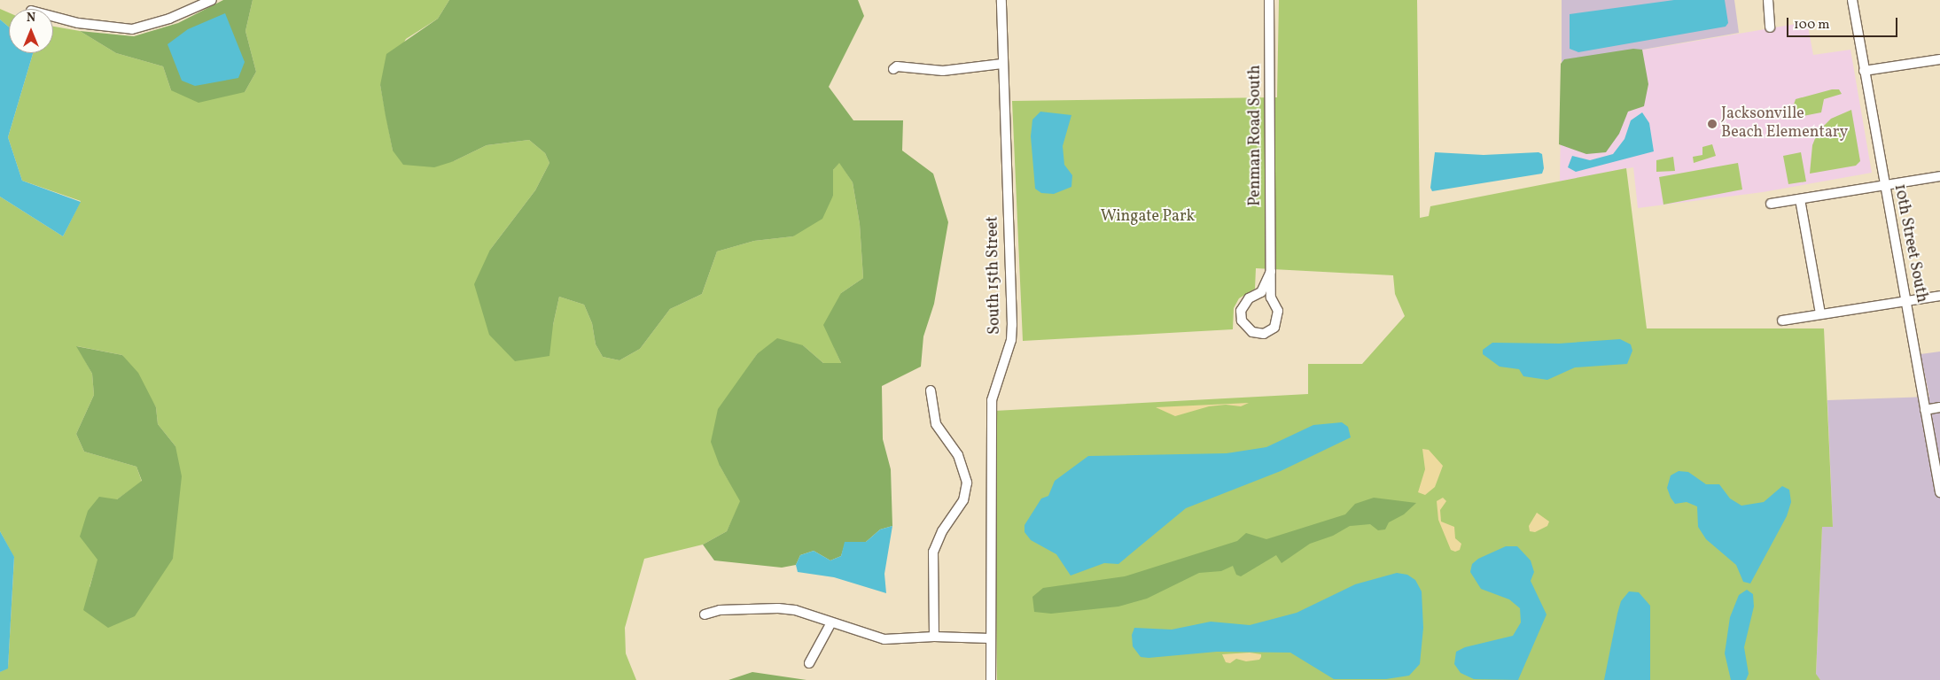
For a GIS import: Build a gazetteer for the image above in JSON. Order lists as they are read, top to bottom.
{
  "streets": {
    "street": ["Penman Road South", "10th Street South", "South 15th Street"]
  },
  "parks": ["Wingate Park"],
  "places": ["Jacksonville Beach Elementary"],
  "scale_bar": "100 m",
  "north": "top"
}
